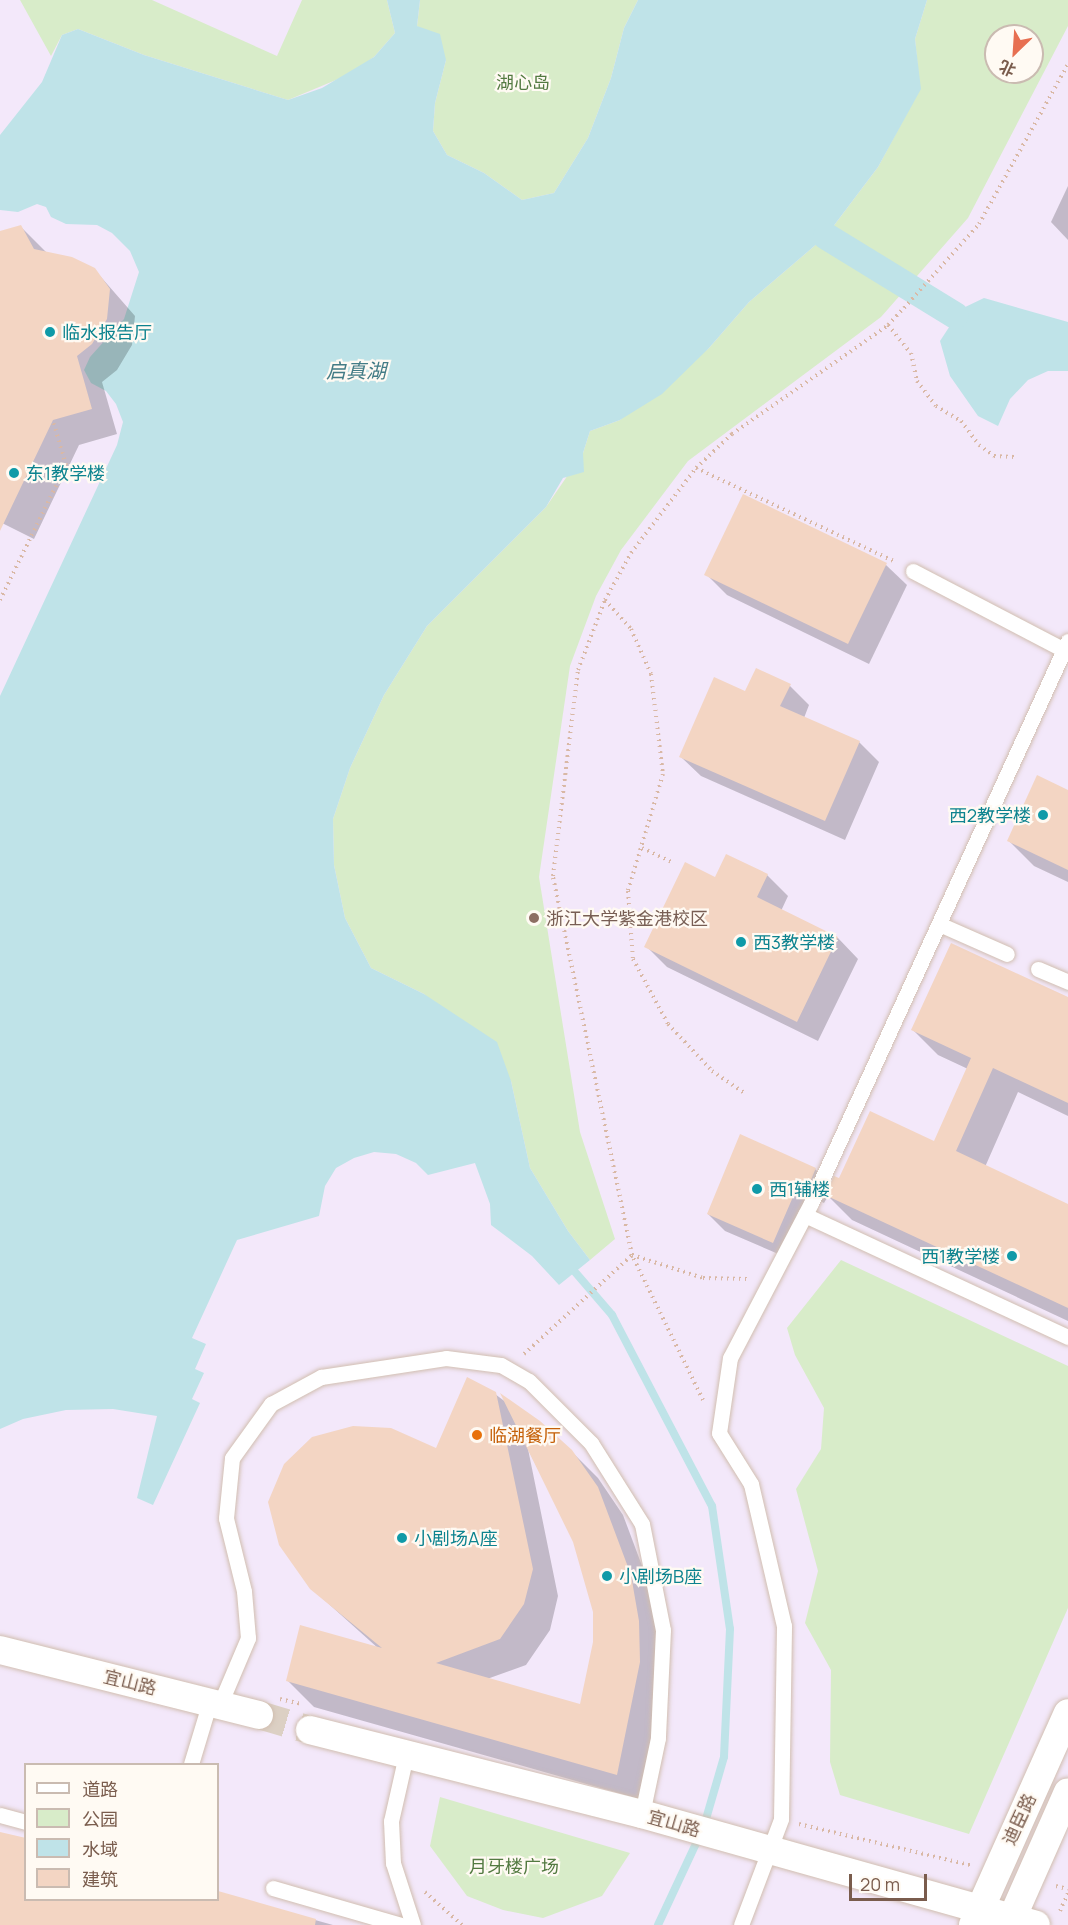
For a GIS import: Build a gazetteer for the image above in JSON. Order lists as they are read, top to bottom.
{
  "streets": {
    "street": ["宜山路", "迪臣路"]
  },
  "crossings": [
    ["宜山路", "迪臣路"]
  ],
  "water": ["启真湖"],
  "parks": ["湖心岛", "月牙楼广场"],
  "places": [
    "临水报告厅",
    "东1教学楼",
    "西2教学楼",
    "浙江大学紫金港校区",
    "西3教学楼",
    "西1辅楼",
    "西1教学楼",
    "临湖餐厅",
    "小剧场A座",
    "小剧场B座"
  ],
  "legend": [
    "道路",
    "公园",
    "水域",
    "建筑"
  ],
  "scale_bar": "20 m",
  "north": "bottom left"
}
